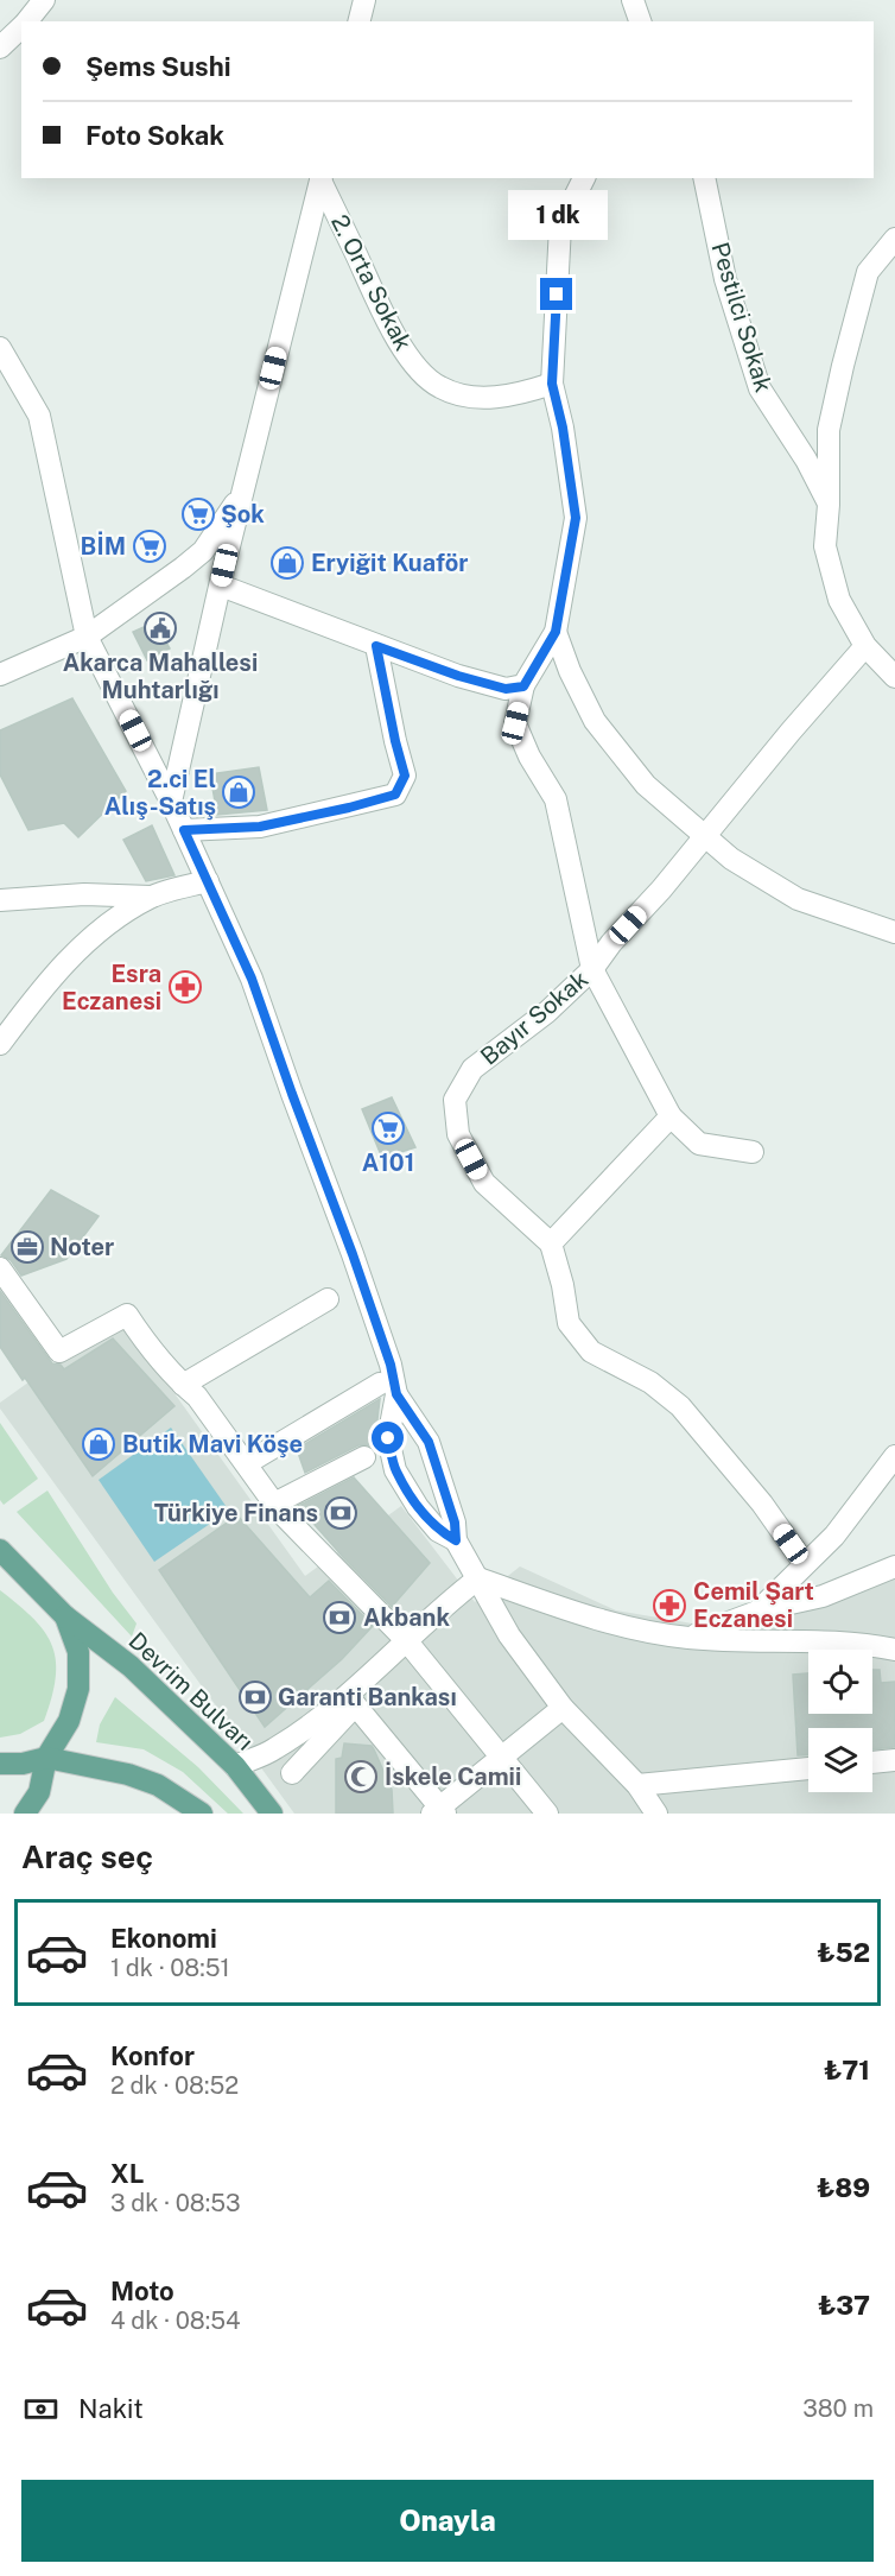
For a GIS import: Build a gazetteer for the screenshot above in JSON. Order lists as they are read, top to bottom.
{
  "streets": {
    "main road": ["Devrim Bulvarı"],
    "street": ["2. Orta Sokak", "Pestilci Sokak", "Bayır Sokak"]
  },
  "places": {
    "supermarket": ["Şok", "BİM", "A101"],
    "shop": ["Eryiğit Kuaför", "2.ci El Alış-Satış", "Butik Mavi Köşe"],
    "public building": ["Akarca Mahallesi Muhtarlığı"],
    "pharmacy": ["Esra Eczanesi", "Cemil Şart Eczanesi"],
    "office": ["Noter"],
    "bank": ["Türkiye Finans", "Akbank", "Garanti Bankası"],
    "mosque": ["İskele Camii"]
  },
  "page": {
    "banner": ["Şems Sushi", "Foto Sokak"],
    "bubble": "1 dk",
    "heading": "Araç seç",
    "list": [
      {
        "name": "Ekonomi",
        "note": "1 dk · 08:51",
        "value": "₺52"
      },
      {
        "name": "Konfor",
        "note": "2 dk · 08:52",
        "value": "₺71"
      },
      {
        "name": "XL",
        "note": "3 dk · 08:53",
        "value": "₺89"
      },
      {
        "name": "Moto",
        "note": "4 dk · 08:54",
        "value": "₺37"
      }
    ],
    "pay": ["Nakit", "380 m"],
    "buttons": "Onayla"
  }
}
